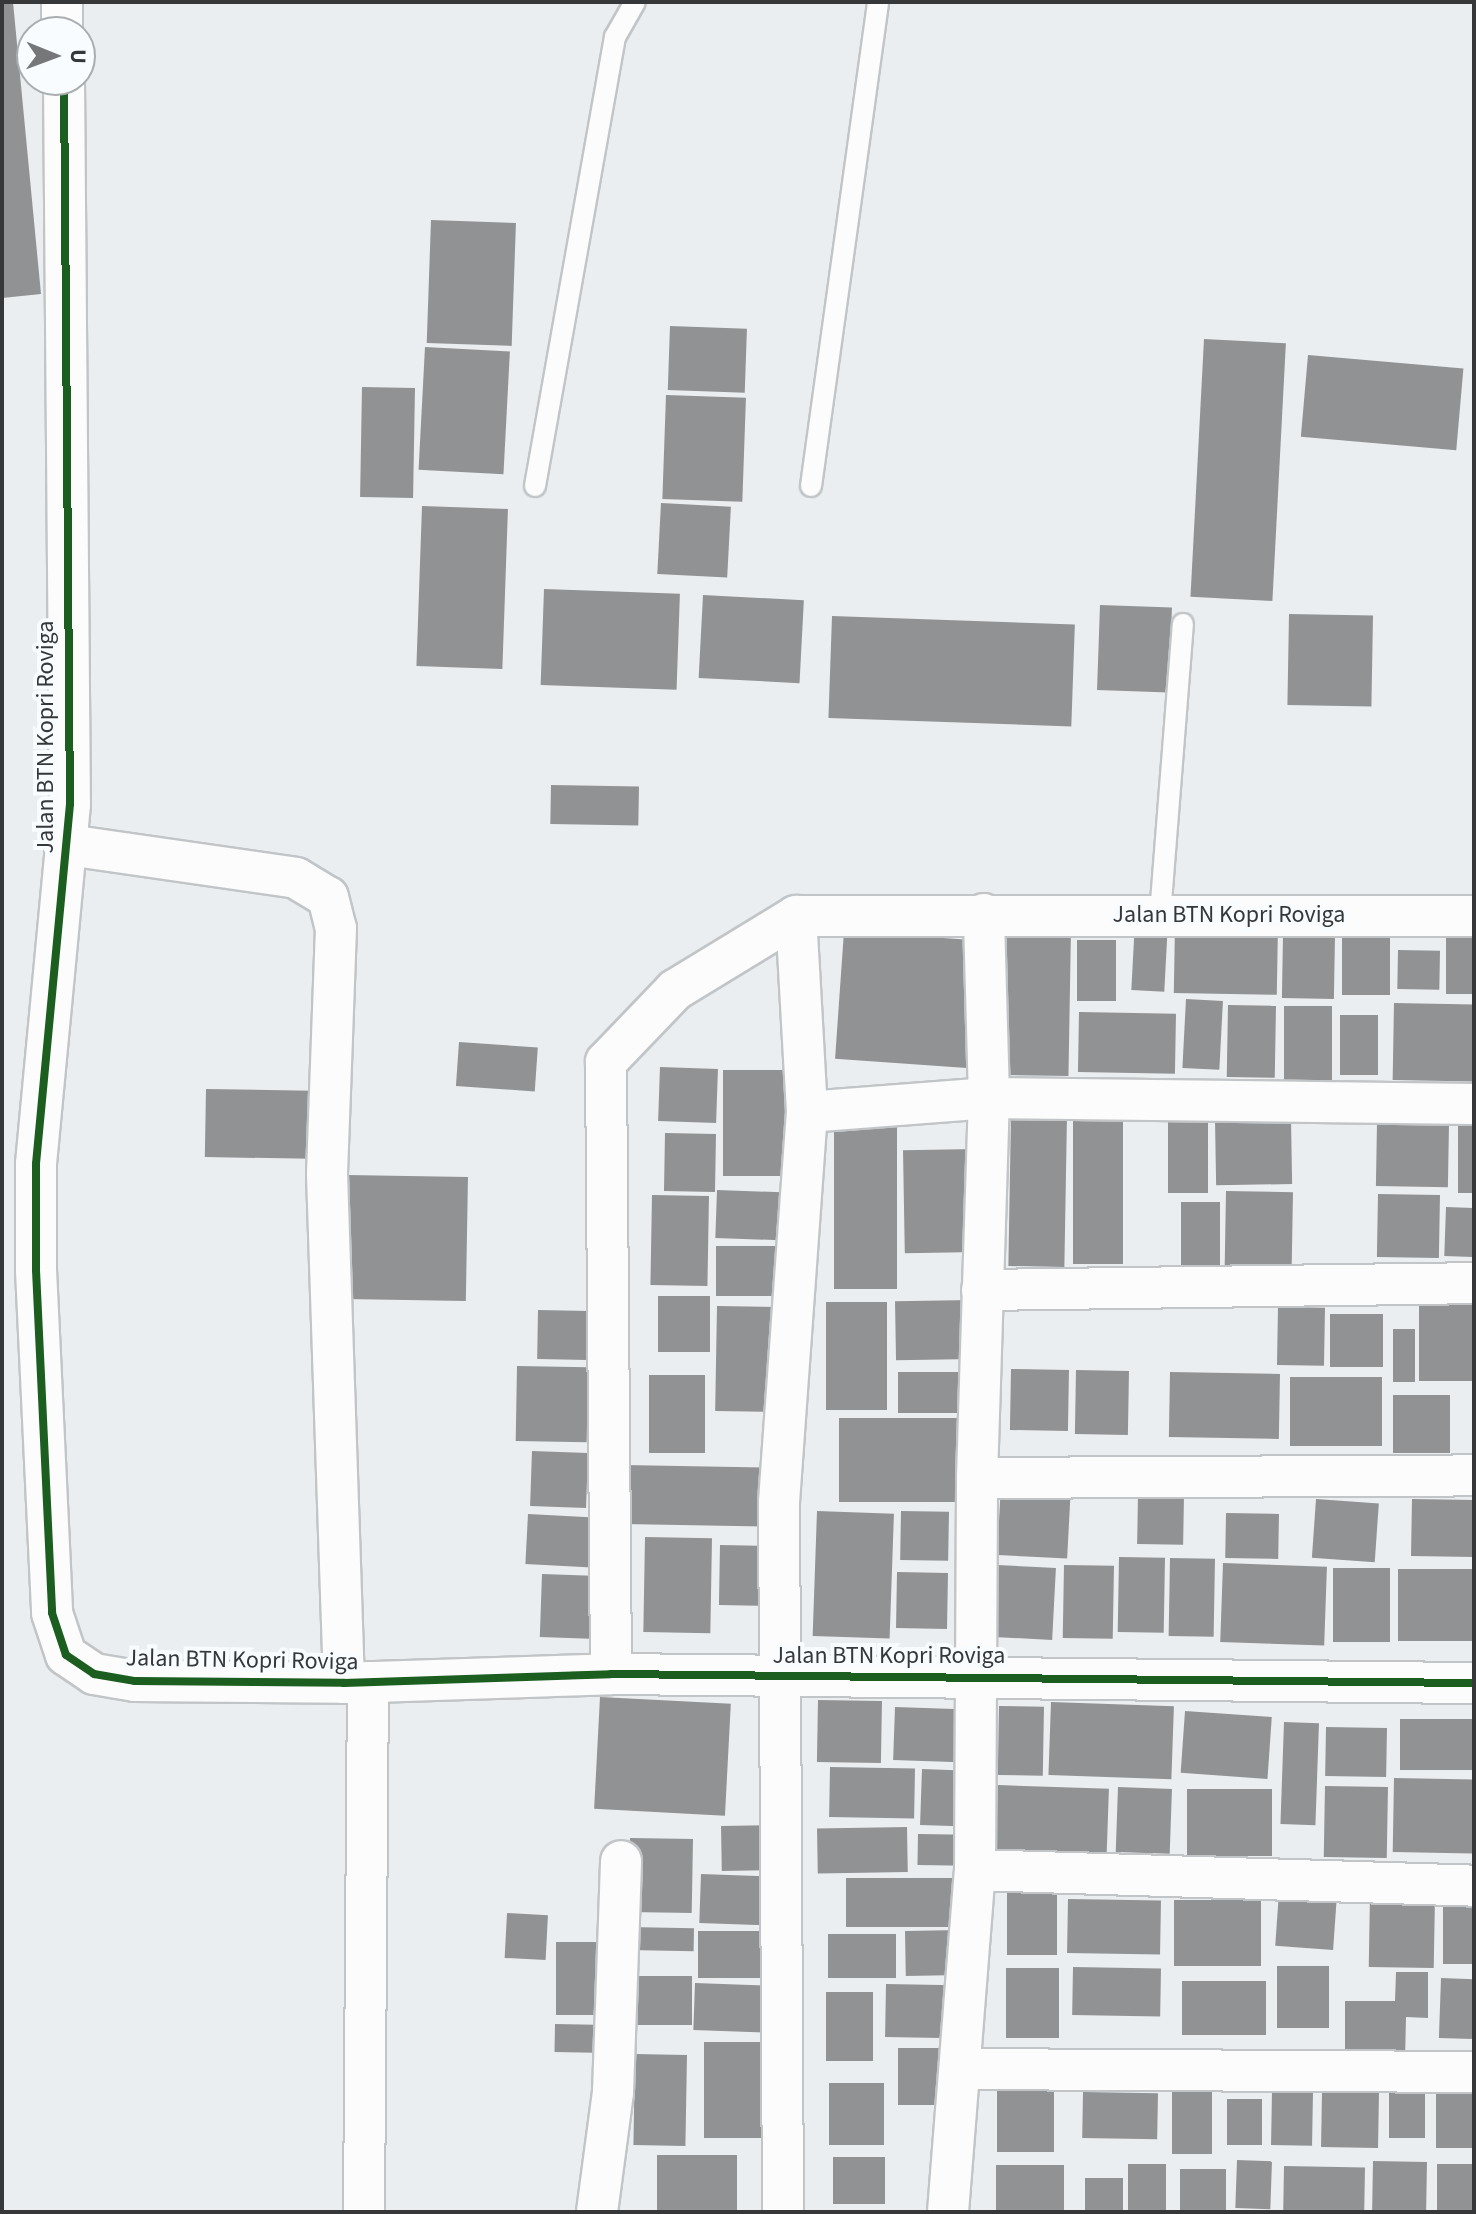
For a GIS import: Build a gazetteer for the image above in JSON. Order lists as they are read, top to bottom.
{
  "streets": {
    "street": ["Jalan BTN Kopri Roviga"]
  },
  "north": "right"
}
